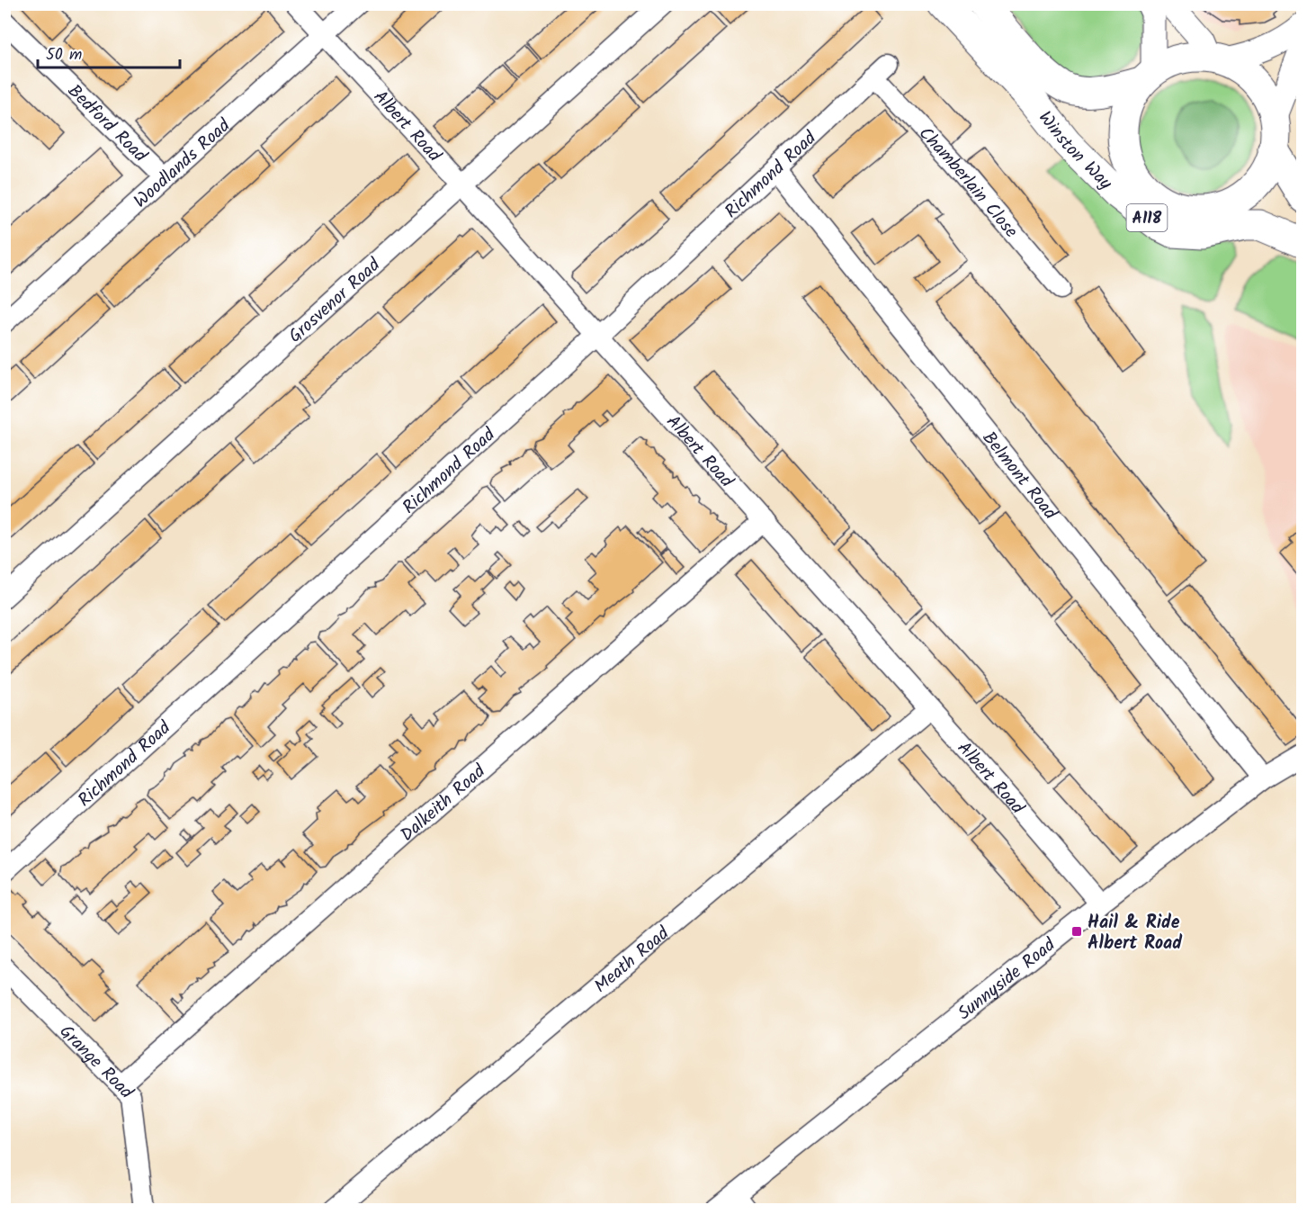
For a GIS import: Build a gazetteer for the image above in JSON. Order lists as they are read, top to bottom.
{
  "streets": {
    "main road": ["Winston Way", "A118"],
    "street": [
      "Bedford Road",
      "Albert Road",
      "Woodlands Road",
      "Richmond Road",
      "Chamberlain Close",
      "Grosvenor Road",
      "Belmont Road",
      "Dalkeith Road",
      "Meath Road",
      "Sunnyside Road",
      "Grange Road"
    ]
  },
  "crossings": [
    ["Bedford Road", "Woodlands Road"],
    ["Albert Road", "Woodlands Road"],
    ["Albert Road", "Richmond Road"],
    ["Albert Road", "Grosvenor Road"],
    ["Albert Road", "Dalkeith Road"],
    ["Albert Road", "Meath Road"],
    ["Albert Road", "Sunnyside Road"],
    ["Winston Way", "A118"],
    ["Richmond Road", "Chamberlain Close"],
    ["Richmond Road", "Belmont Road"],
    ["Belmont Road", "Sunnyside Road"],
    ["Dalkeith Road", "Grange Road"]
  ],
  "places": {
    "transit": ["Hail & Ride Albert Road"]
  },
  "scale_bar": "50 m"
}
